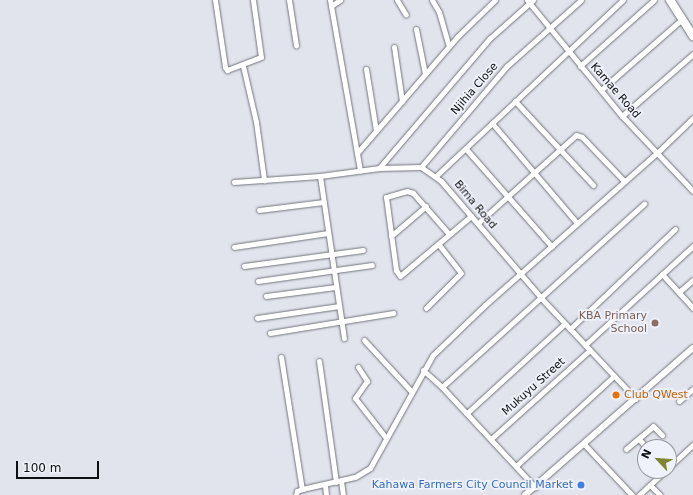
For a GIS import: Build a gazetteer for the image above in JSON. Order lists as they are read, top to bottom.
{
  "streets": {
    "street": [
      "Njihia Close",
      "Kamae Road",
      "Bima Road",
      "Mukuyu Street"
    ]
  },
  "crossings": [
    ["Njihia Close", "Kamae Road"],
    ["Njihia Close", "Bima Road"],
    ["Bima Road", "Mukuyu Street"]
  ],
  "places": ["KBA Primary School", "Club QWest", "Kahawa Farmers City Council Market"],
  "scale_bar": "100 m",
  "north": "top left"
}
